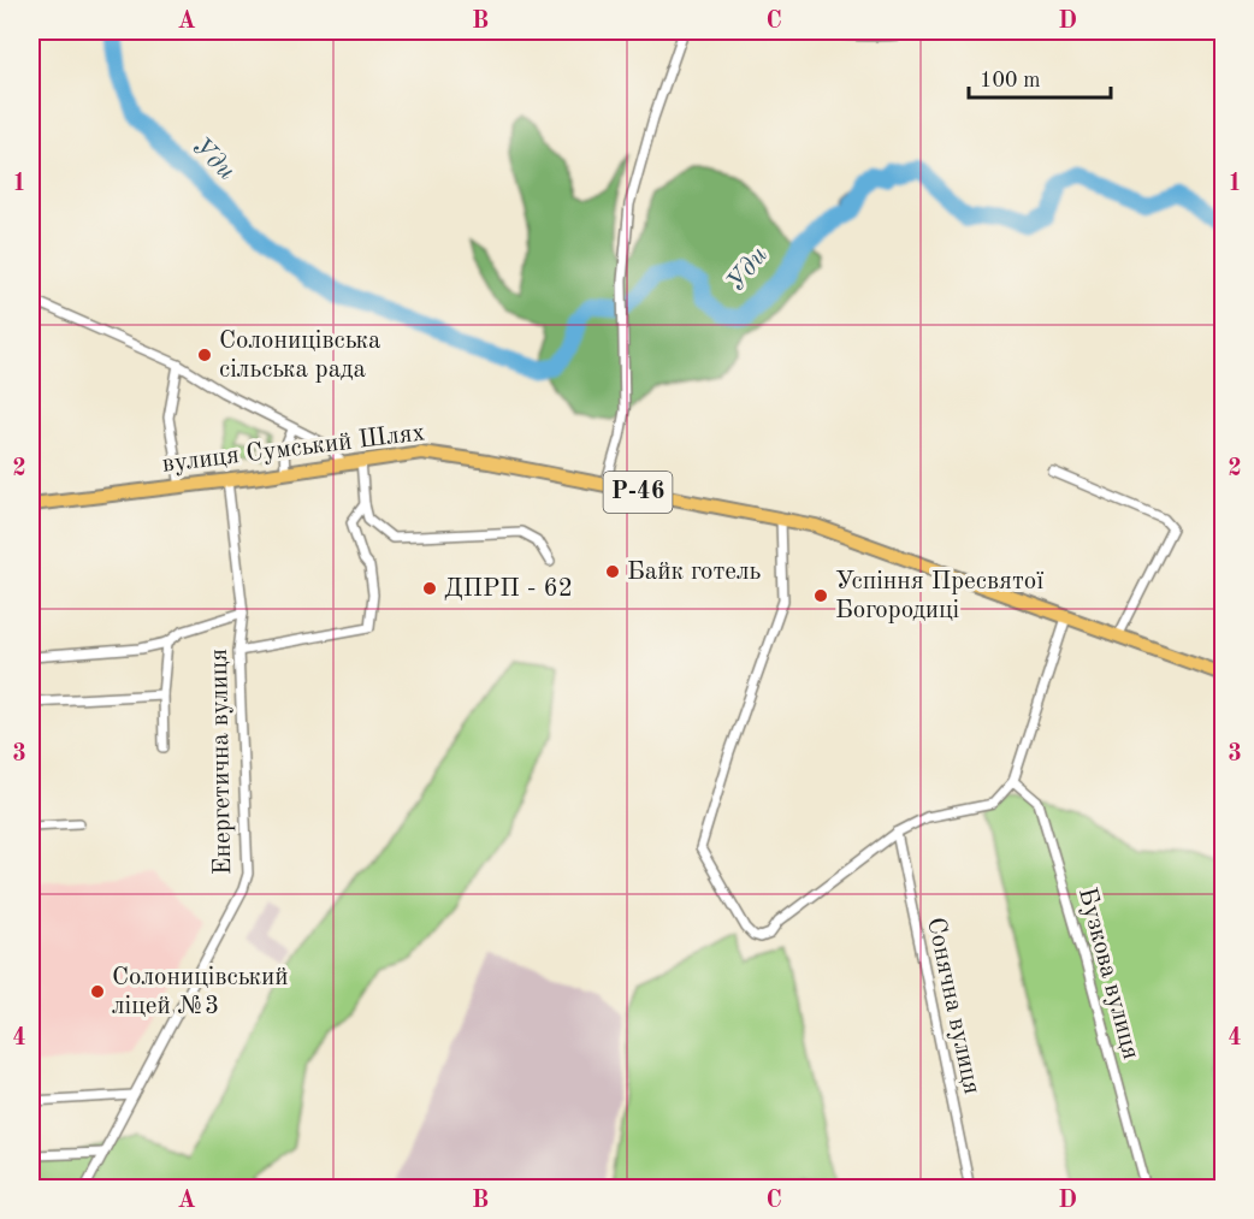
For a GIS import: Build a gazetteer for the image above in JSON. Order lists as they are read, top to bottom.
{
  "streets": {
    "main road": ["вулиця Сумський Шлях", "Р-46"],
    "street": ["Енергетична вулиця", "Бузкова вулиця", "Сонячна вулиця"]
  },
  "crossings": [
    ["вулиця Сумський Шлях", "Енергетична вулиця"]
  ],
  "water": ["Уди"],
  "places": [
    "Солоницівська сільська рада",
    "Байк готель",
    "ДПРП - 62",
    "Успіння Пресвятої Богородиці",
    "Солоницівський ліцей №3"
  ],
  "scale_bar": "100 m",
  "grid": {
    "columns": [
      "A",
      "B",
      "C",
      "D"
    ],
    "rows": [
      "1",
      "2",
      "3",
      "4"
    ]
  }
}
